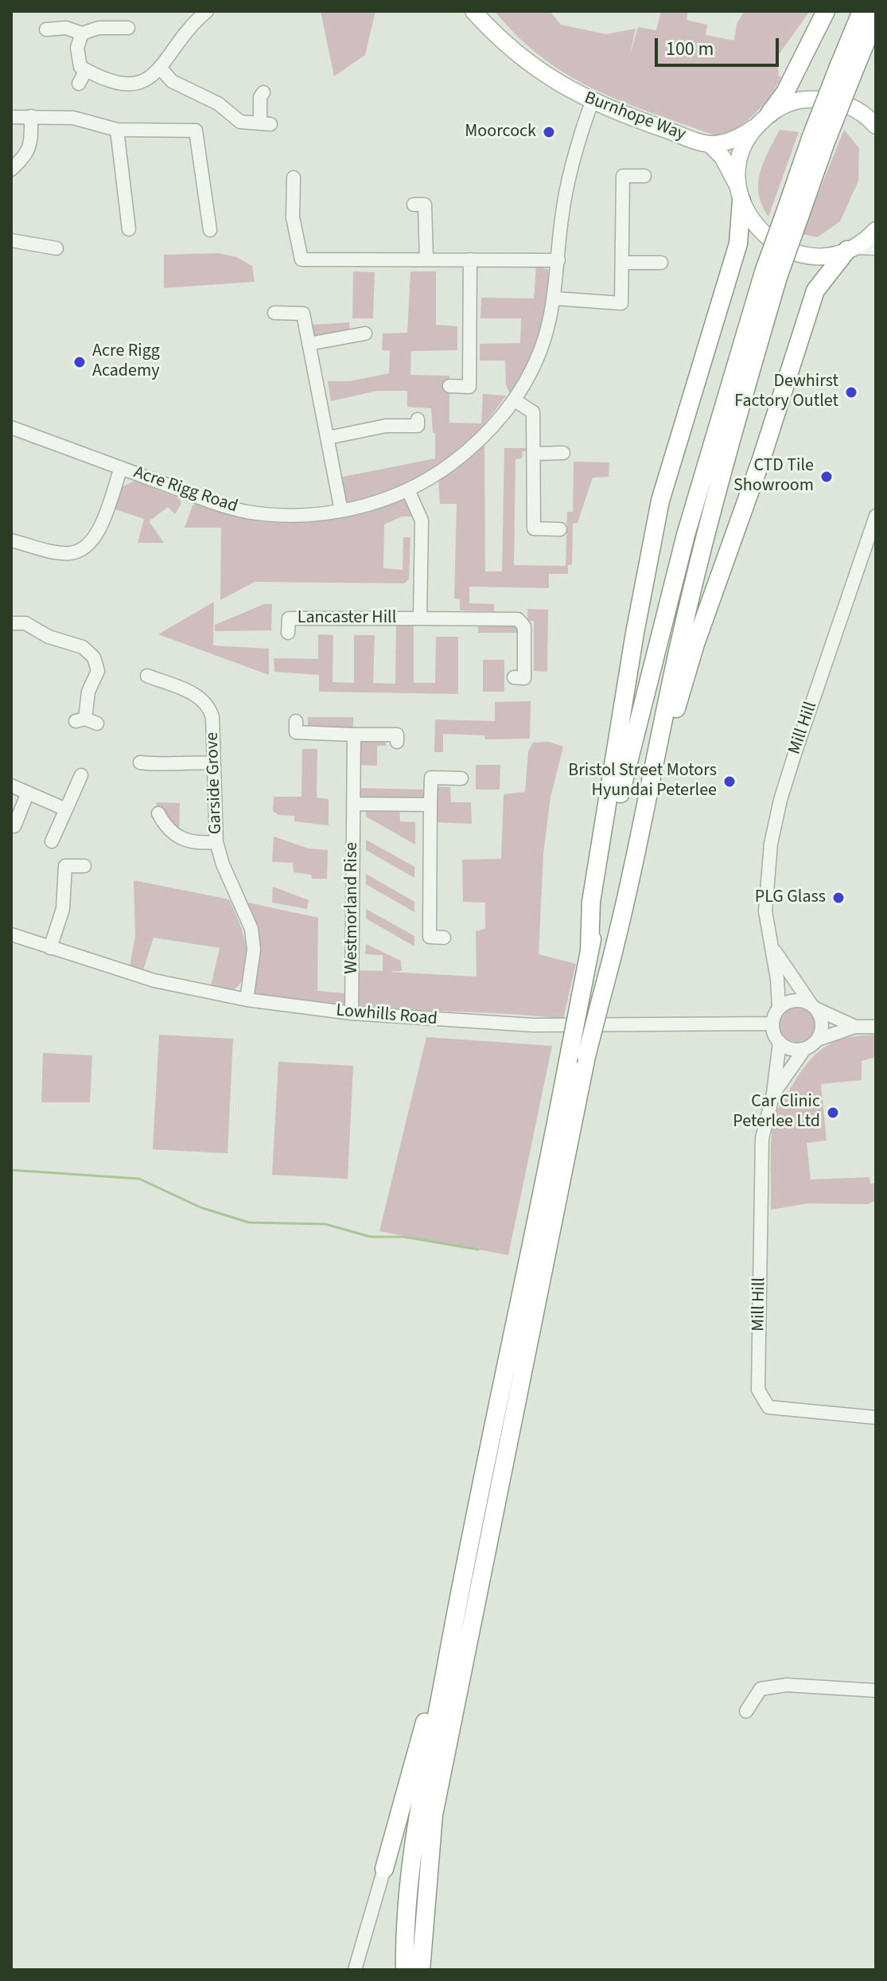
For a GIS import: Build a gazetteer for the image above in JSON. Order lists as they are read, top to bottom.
{
  "streets": {
    "main road": ["Burnhope Way"],
    "street": [
      "Acre Rigg Road",
      "Lancaster Hill",
      "Mill Hill",
      "Garside Grove",
      "Westmorland Rise",
      "Lowhills Road"
    ]
  },
  "crossings": [
    ["Burnhope Way", "Acre Rigg Road"],
    ["Acre Rigg Road", "Lancaster Hill"],
    ["Mill Hill", "Lowhills Road"],
    ["Garside Grove", "Lowhills Road"],
    ["Westmorland Rise", "Lowhills Road"]
  ],
  "places": [
    "Moorcock",
    "Acre Rigg Academy",
    "Dewhirst Factory Outlet",
    "CTD Tile Showroom",
    "Bristol Street Motors Hyundai Peterlee",
    "PLG Glass",
    "Car Clinic Peterlee Ltd"
  ],
  "scale_bar": "100 m"
}
